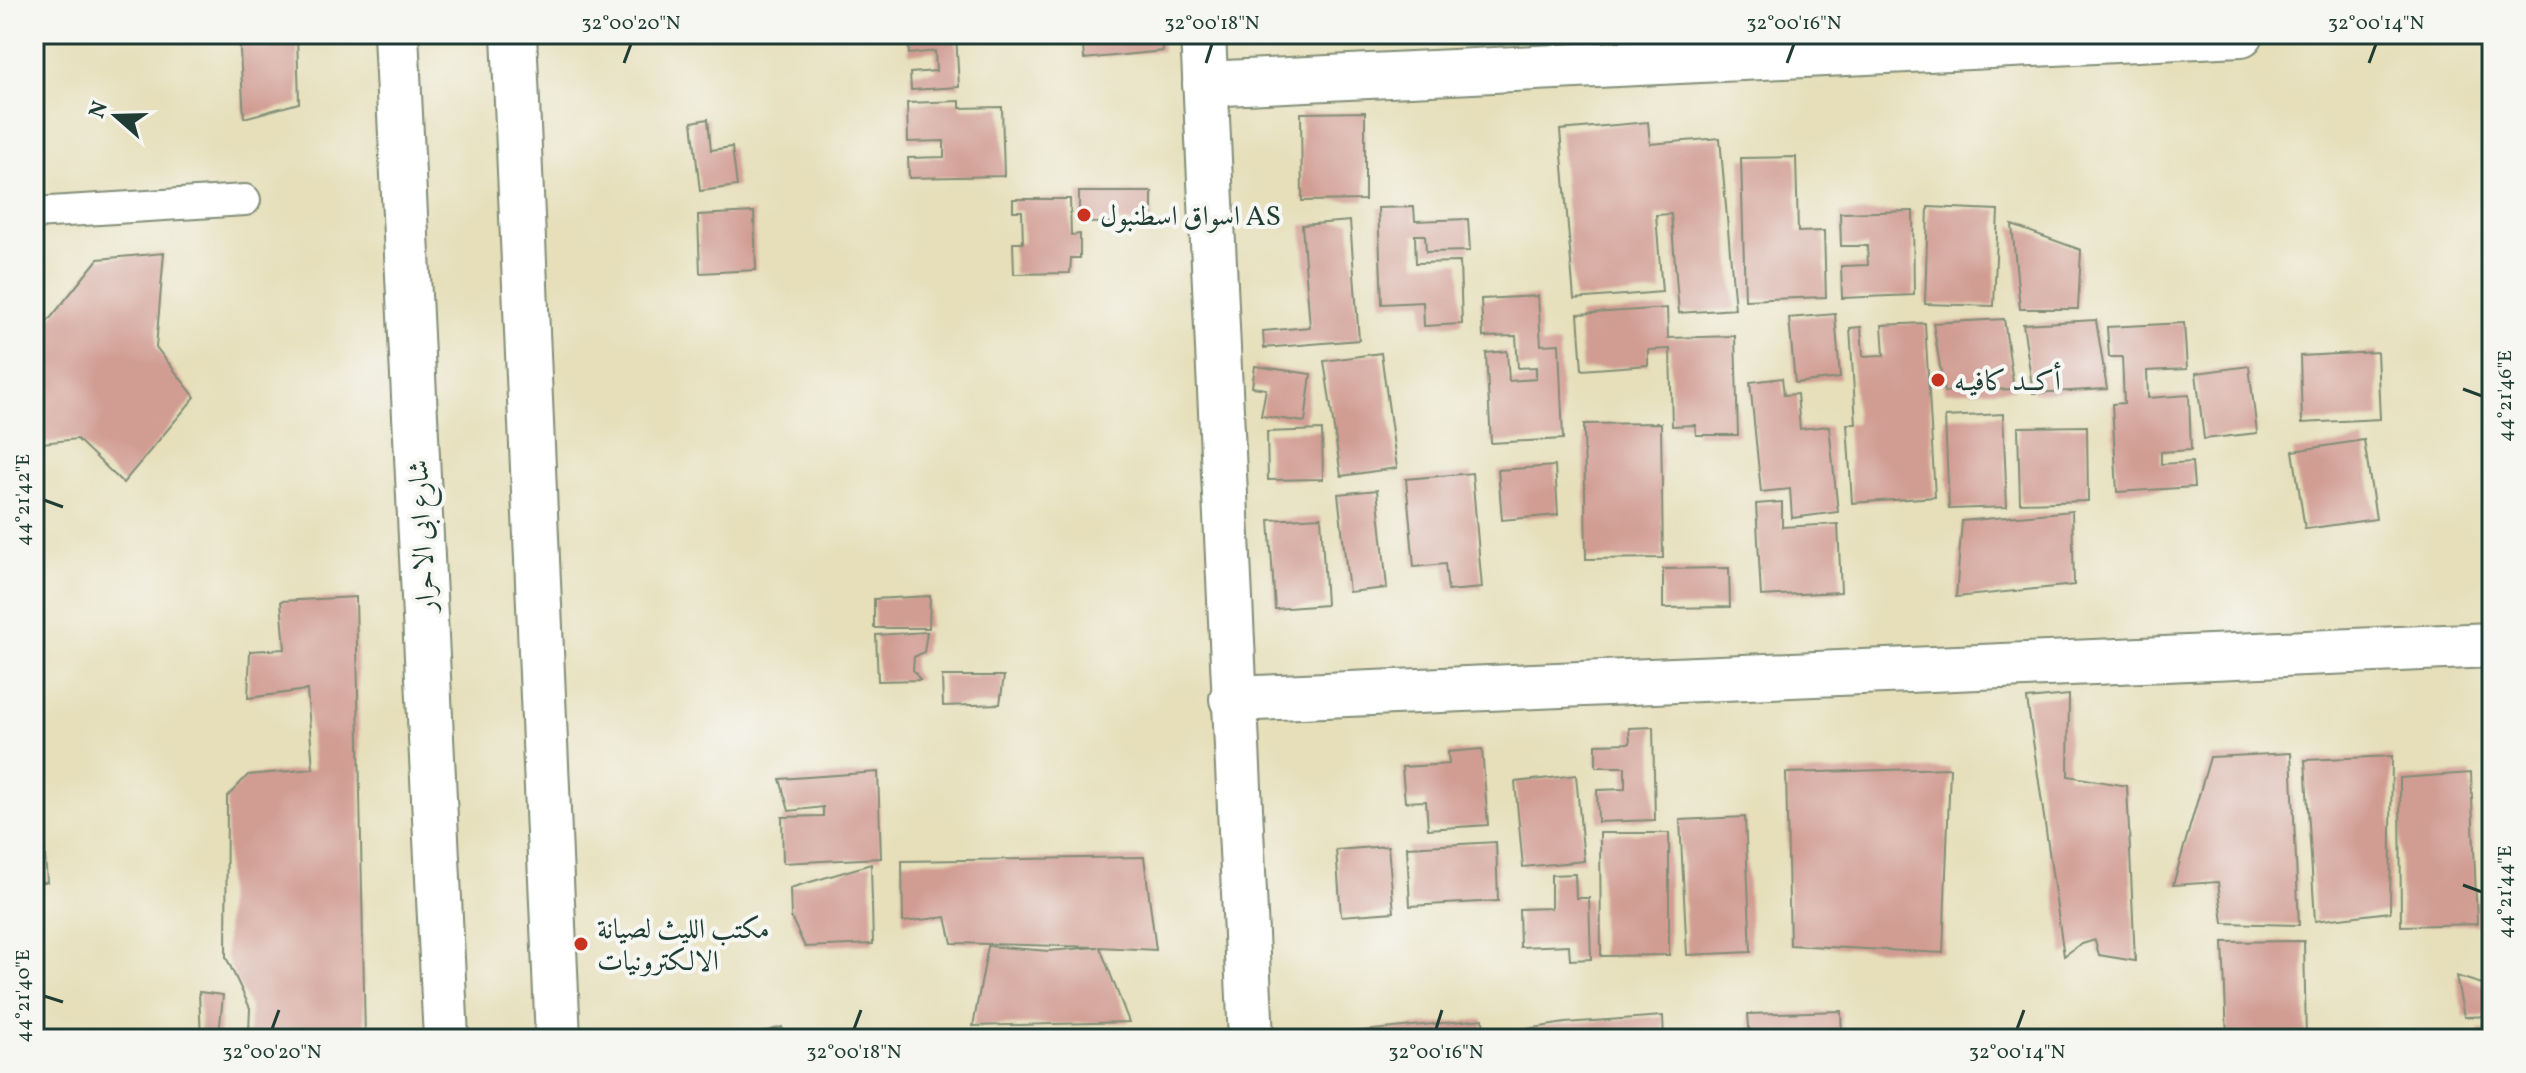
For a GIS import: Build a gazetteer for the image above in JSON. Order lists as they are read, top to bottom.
{
  "streets": {
    "street": ["شارع ابی الاحرار"]
  },
  "places": ["اسواق اسطنبول AS", "أكــد كافيـه", "مكتب الليث لصيانة الالكترونيات"],
  "north": "left",
  "coordinates": [
    "32°00'20\"N",
    "32°00'18\"N",
    "32°00'16\"N",
    "32°00'14\"N",
    "44°21'46\"E",
    "44°21'42\"E",
    "44°21'44\"E",
    "44°21'40\"E"
  ]
}
